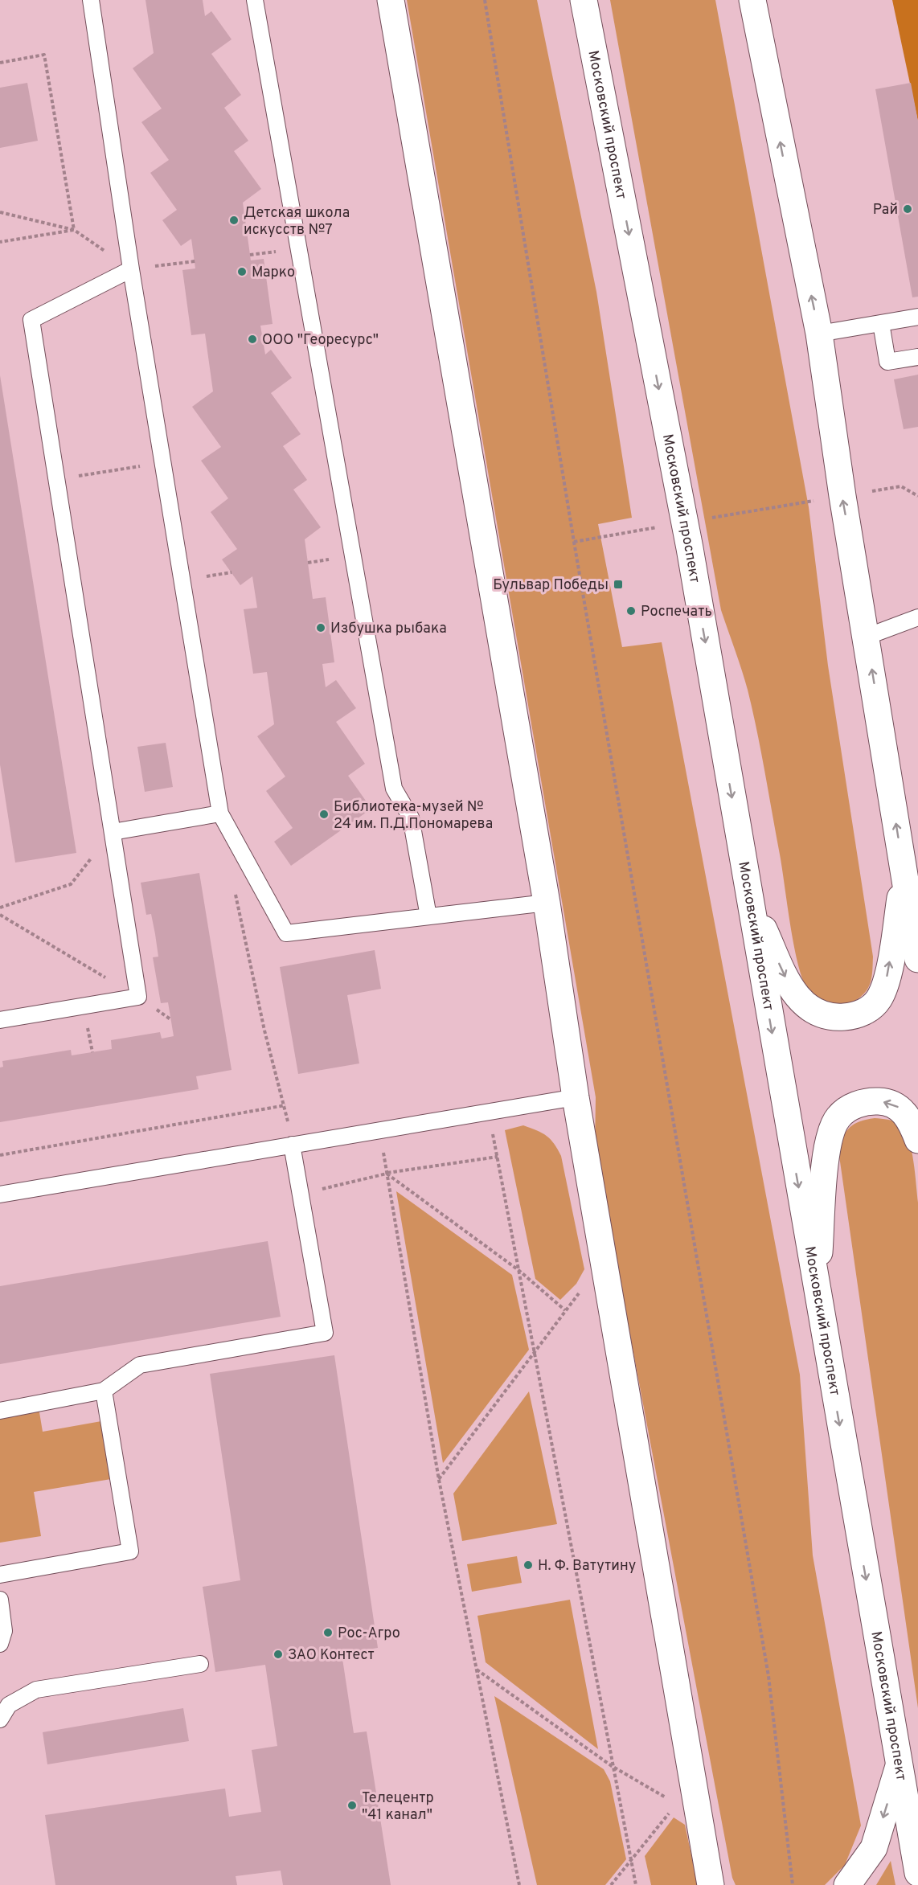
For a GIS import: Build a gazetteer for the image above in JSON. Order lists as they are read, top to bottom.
{
  "streets": {
    "main road": ["Московский проспект"]
  },
  "places": {
    "other": [
      "Рай",
      "Детская школа искусств №7",
      "Марко",
      "ООО \"Георесурс\"",
      "Роспечать",
      "Избушка рыбака",
      "Библиотека-музей № 24 им. П.Д.Пономарева",
      "Н. Ф. Ватутину",
      "Рос-Агро",
      "ЗАО Контест",
      "Телецентр \"41 канал\""
    ],
    "transit": ["Бульвар Победы"]
  }
}
